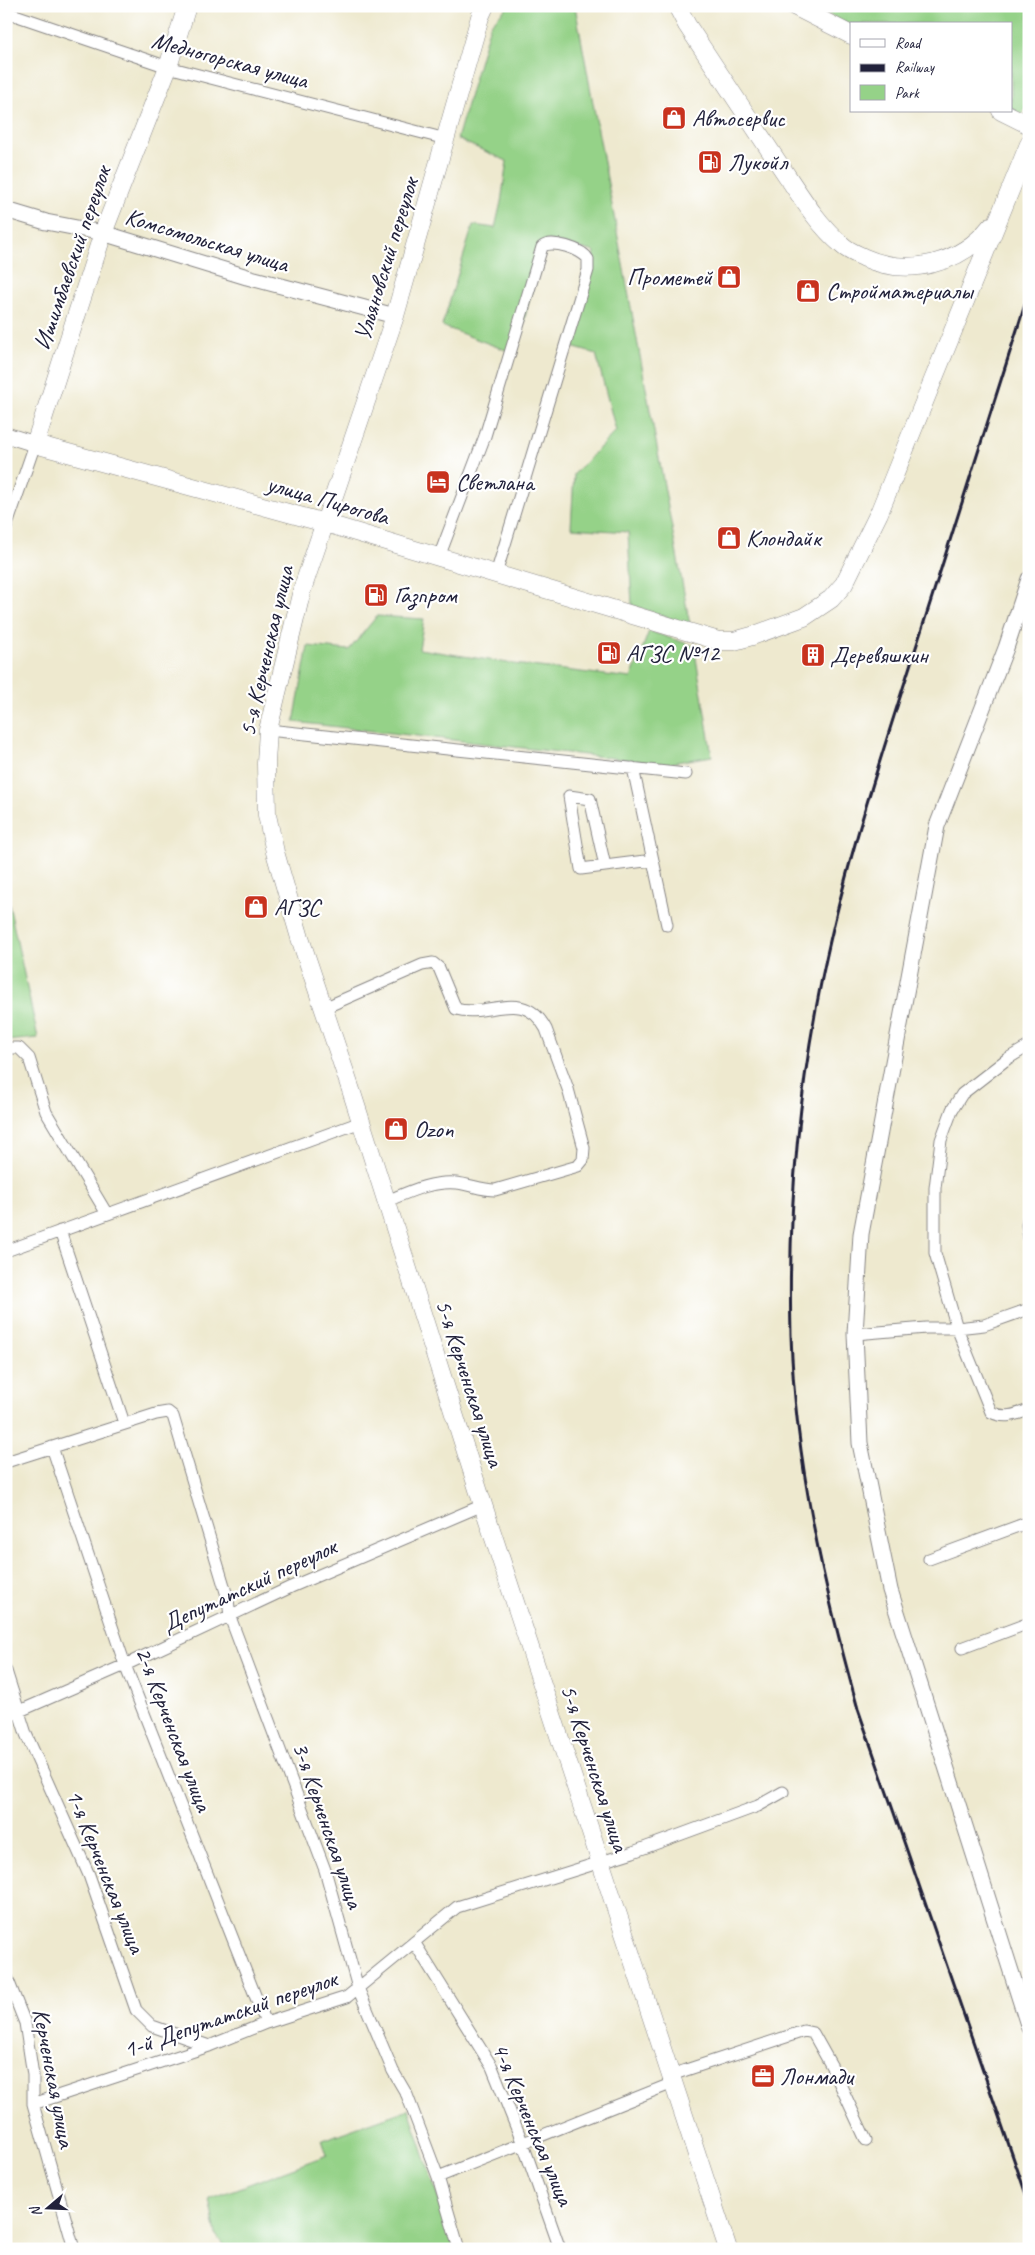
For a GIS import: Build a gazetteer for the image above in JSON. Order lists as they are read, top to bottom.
{
  "streets": {
    "main road": [
      "Ишимбаевский переулок",
      "Ульяновский переулок",
      "улица Пирогова",
      "5-я Керченская улица"
    ],
    "street": [
      "Медногорская улица",
      "Комсомольская улица",
      "Депутатский переулок",
      "2-я Керченская улица",
      "3-я Керченская улица",
      "1-я Керченская улица",
      "1-й Депутатский переулок",
      "Керченская улица",
      "4-я Керченская улица"
    ]
  },
  "crossings": [
    ["Медногорская улица", "Ишимбаевский переулок"],
    ["Медногорская улица", "Ульяновский переулок"],
    ["Комсомольская улица", "Ишимбаевский переулок"],
    ["Комсомольская улица", "Ульяновский переулок"],
    ["Ишимбаевский переулок", "улица Пирогова"],
    ["Ульяновский переулок", "улица Пирогова"],
    ["Ульяновский переулок", "5-я Керченская улица"],
    ["улица Пирогова", "5-я Керченская улица"],
    ["5-я Керченская улица", "Депутатский переулок"],
    ["5-я Керченская улица", "1-й Депутатский переулок"],
    ["Депутатский переулок", "2-я Керченская улица"],
    ["Депутатский переулок", "3-я Керченская улица"],
    ["Депутатский переулок", "1-я Керченская улица"],
    ["2-я Керченская улица", "1-й Депутатский переулок"],
    ["3-я Керченская улица", "1-й Депутатский переулок"],
    ["1-я Керченская улица", "1-й Депутатский переулок"],
    ["1-й Депутатский переулок", "Керченская улица"],
    ["1-й Депутатский переулок", "4-я Керченская улица"]
  ],
  "places": {
    "shop": [
      "Автосервис",
      "Прометей",
      "Стройматериалы",
      "Клондайк",
      "АГЗС",
      "Ozon"
    ],
    "fuel station": ["Лукойл", "Газпром", "АГЗС №12"],
    "hotel": ["Светлана"],
    "building": ["Деревяшкин"],
    "office": ["Лонмади"]
  },
  "legend": ["Road", "Railway", "Park"],
  "north": "left"
}
